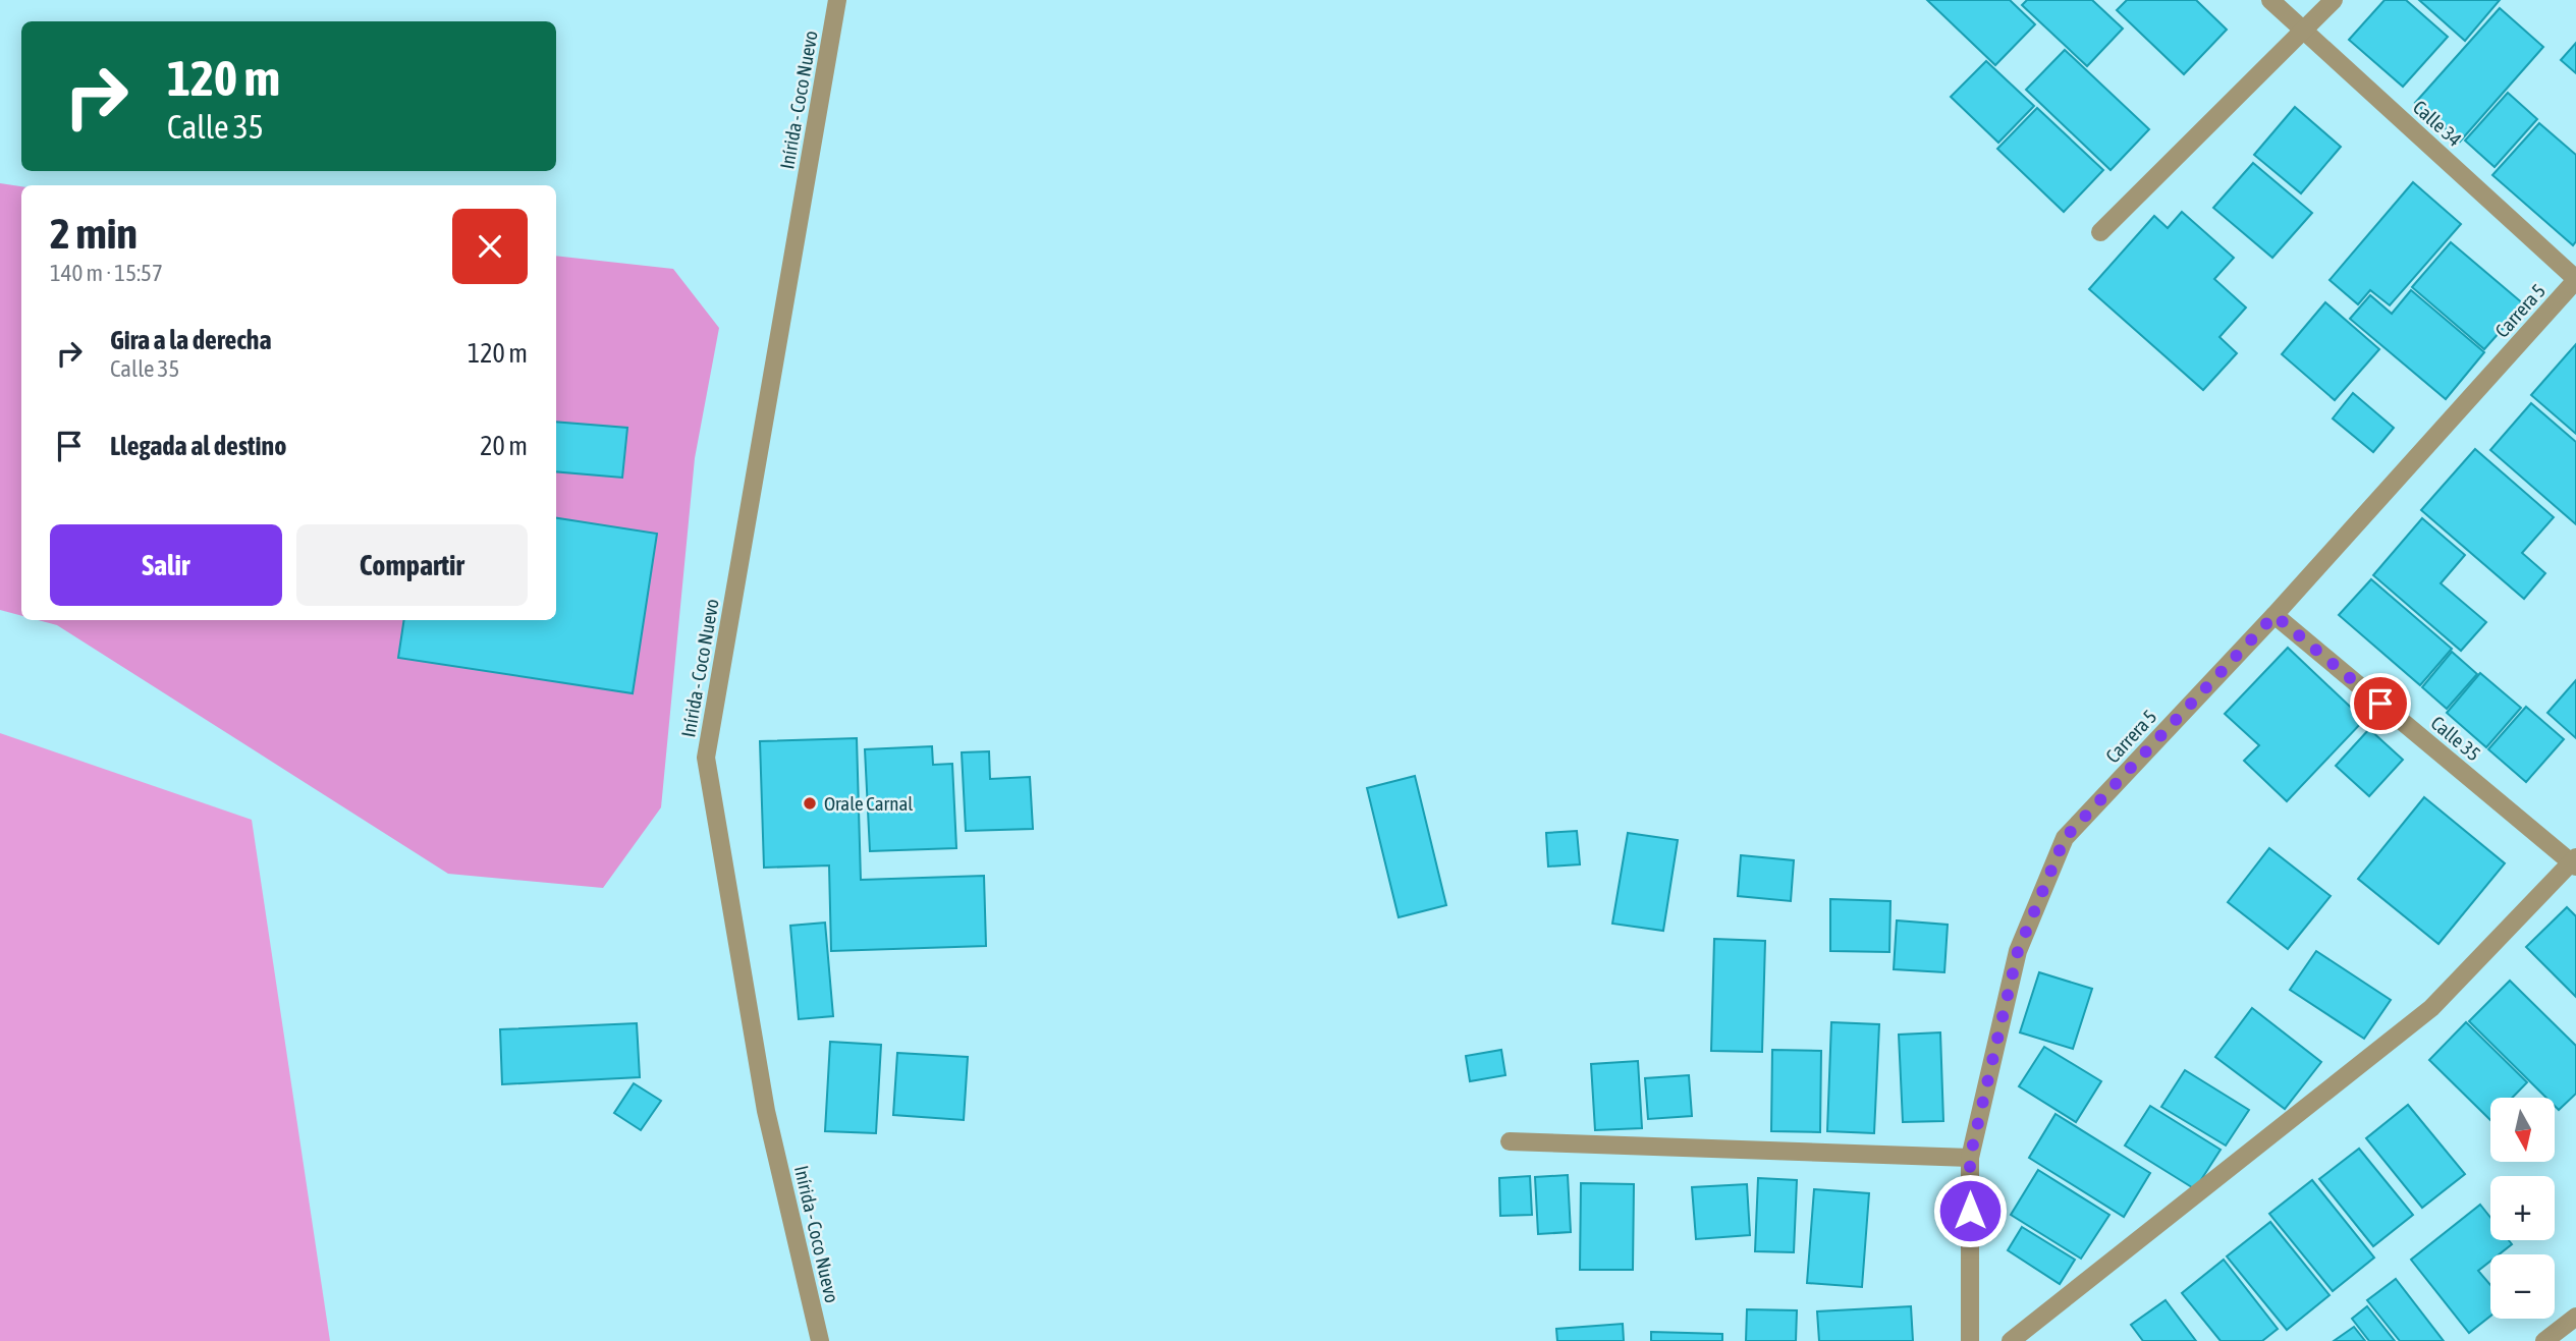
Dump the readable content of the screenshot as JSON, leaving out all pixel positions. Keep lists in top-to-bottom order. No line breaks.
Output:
{"streets":{"street":["Inírida - Coco Nuevo","Calle 34","Carrera 5","Calle 35"]},"crossings":[["Calle 34","Carrera 5"],["Carrera 5","Calle 35"]],"places":["Orale Carnal"],"north":"bottom","page":{"turn":["120 m","Calle 35"],"heading":["2 min","140 m · 15:57"],"list":[{"name":"Gira a la derecha","note":"Calle 35","value":"120 m"},{"name":"Llegada al destino","value":"20 m"}],"buttons":["Salir","Compartir"],"map_buttons":["+","−"]}}
